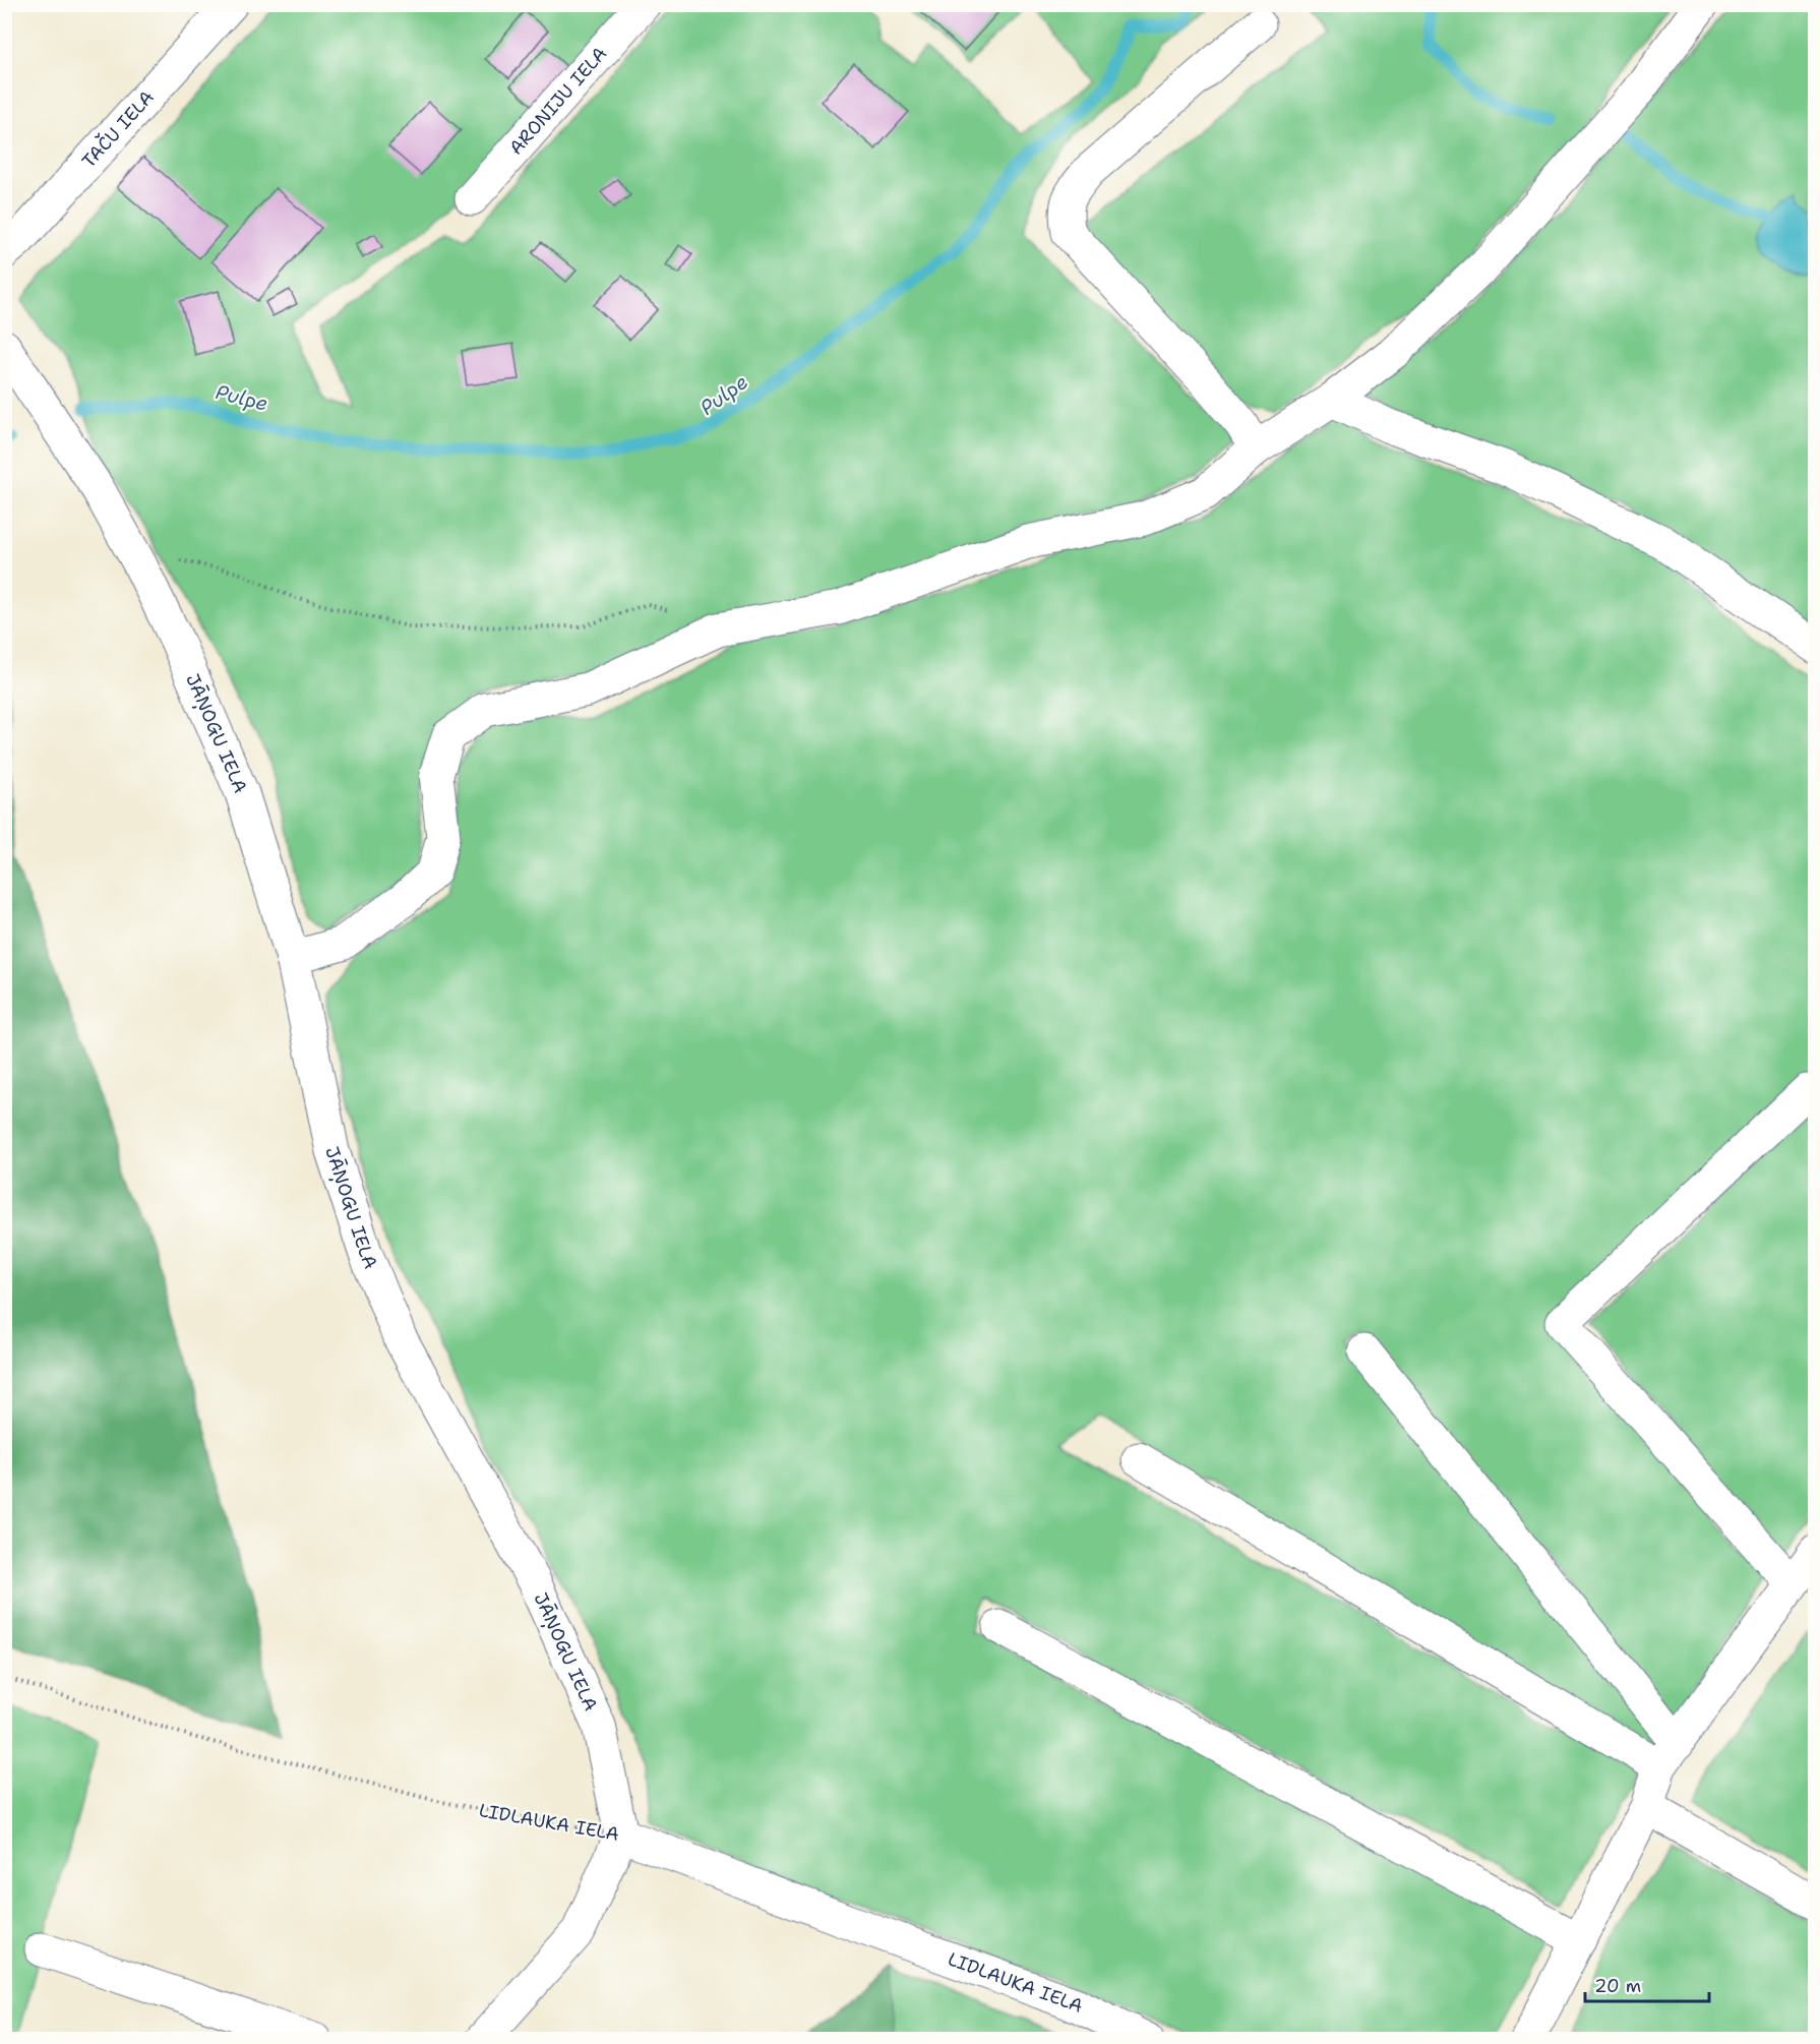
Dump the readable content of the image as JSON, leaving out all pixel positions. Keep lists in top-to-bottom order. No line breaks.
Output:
{"streets":{"street":["ARONIJU IELA","TAČU IELA","JĀŅOGU IELA","LIDLAUKA IELA"]},"crossings":[["JĀŅOGU IELA","LIDLAUKA IELA"]],"water":["Pulpe"],"scale_bar":"20 m"}
